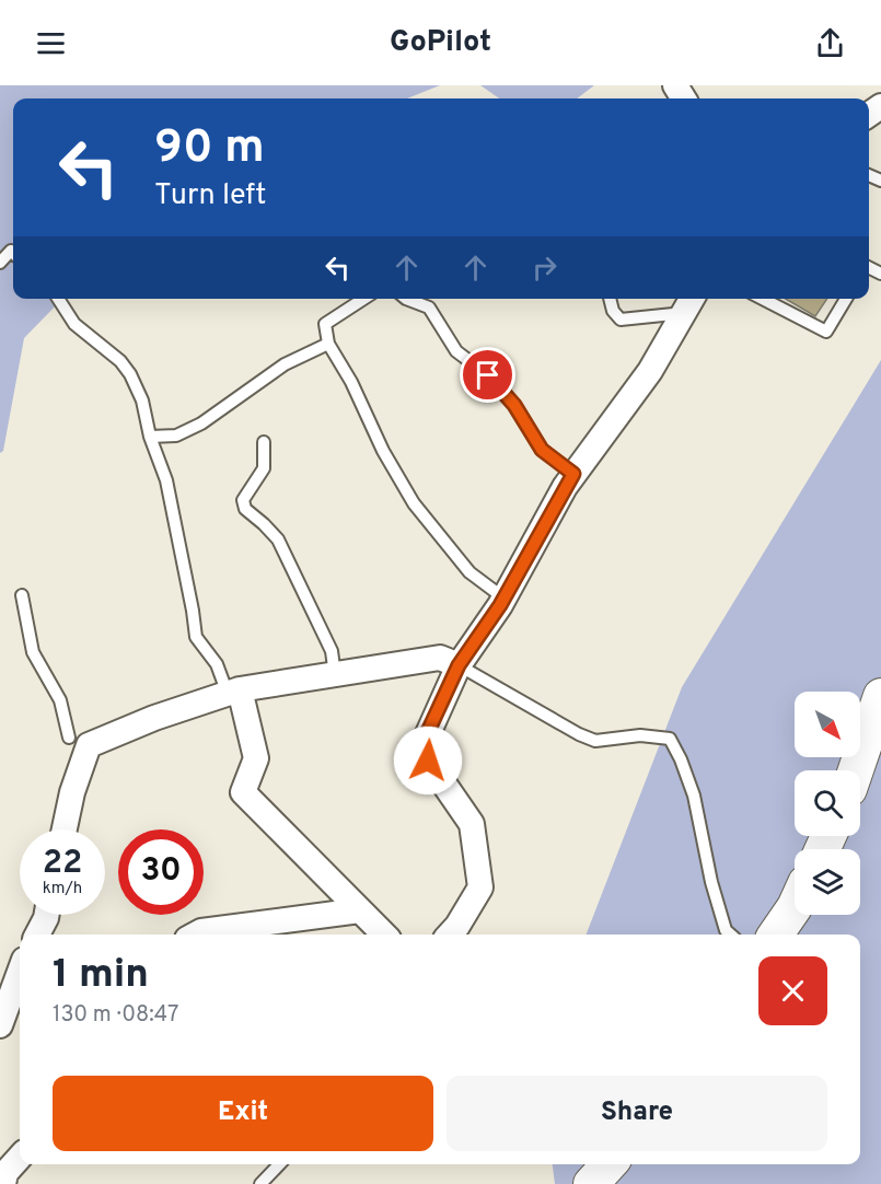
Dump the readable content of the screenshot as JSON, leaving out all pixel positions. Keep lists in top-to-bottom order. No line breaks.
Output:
{"north":"bottom right","page":{"header":"GoPilot","turn":["90 m","Turn left"],"speed":"22 km/h","limit":"30","heading":["1 min","130 m · 08:47"],"buttons":["Exit","Share"]}}
